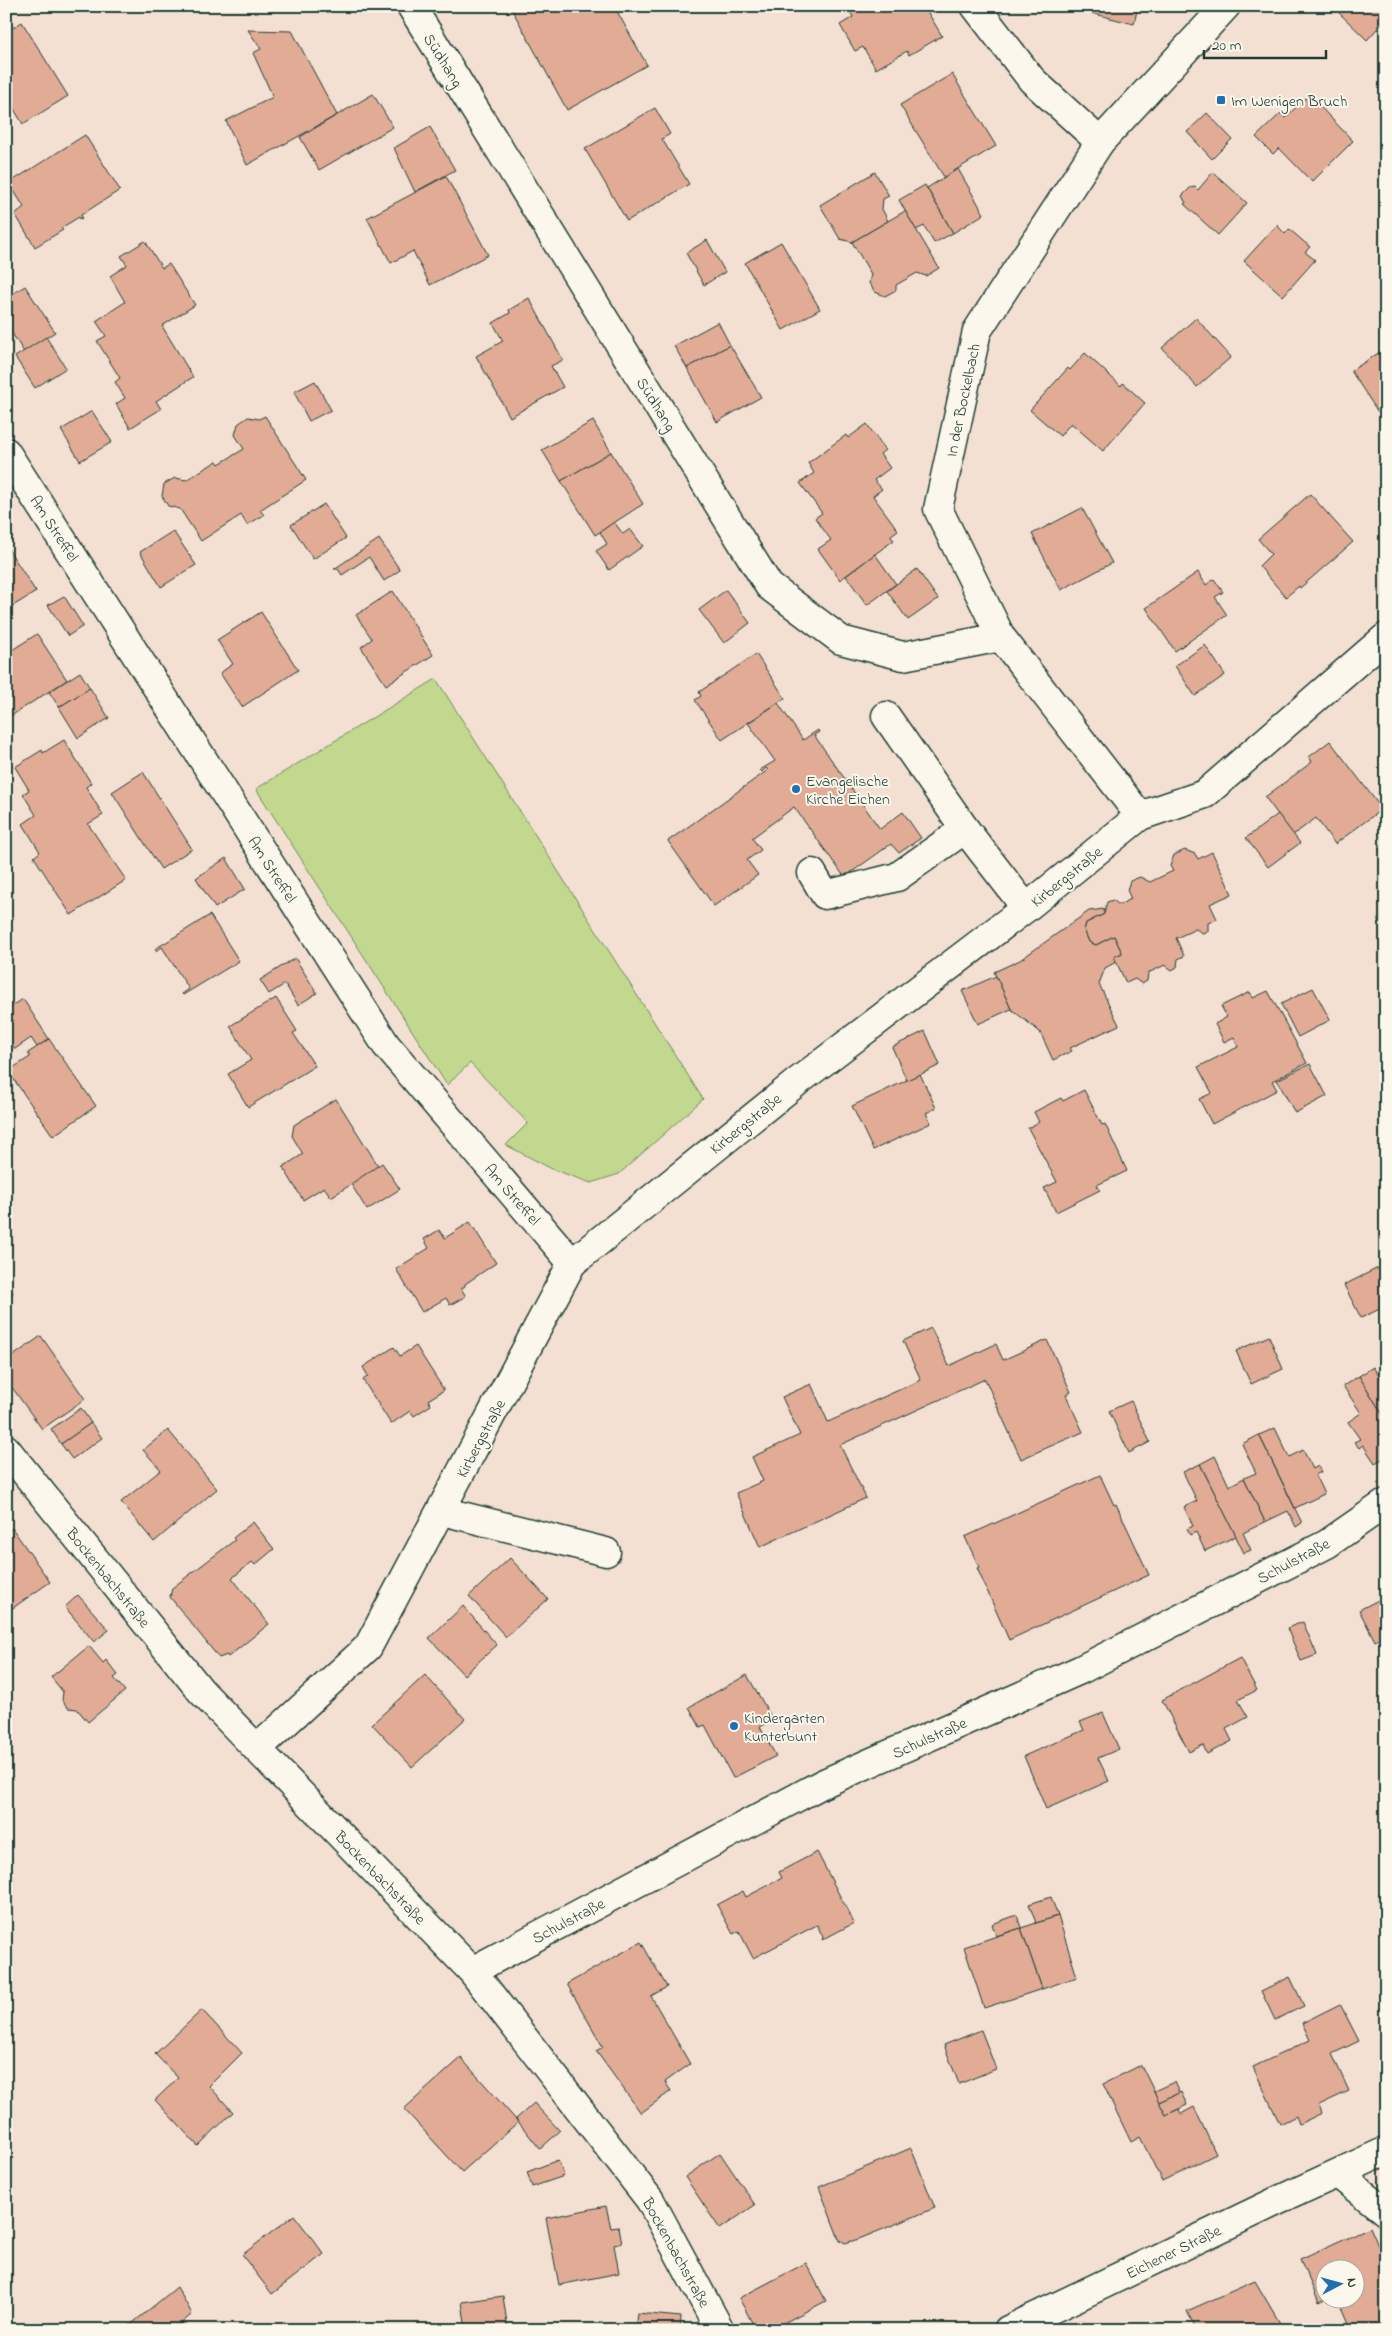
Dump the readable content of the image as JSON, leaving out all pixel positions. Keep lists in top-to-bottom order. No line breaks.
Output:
{"streets":{"street":["Südhang","In der Bockelbach","Am Streffel","Kirbergstraße","Schulstraße","Bockenbachstraße","Eichener Straße"]},"crossings":[["Südhang","In der Bockelbach"],["In der Bockelbach","Kirbergstraße"],["Am Streffel","Kirbergstraße"],["Kirbergstraße","Bockenbachstraße"],["Schulstraße","Bockenbachstraße"]],"places":{"transit":["Im Wenigen Bruch"],"other":["Evangelische Kirche Eichen","Kindergarten Kunterbunt"]},"scale_bar":"20 m","north":"right"}
